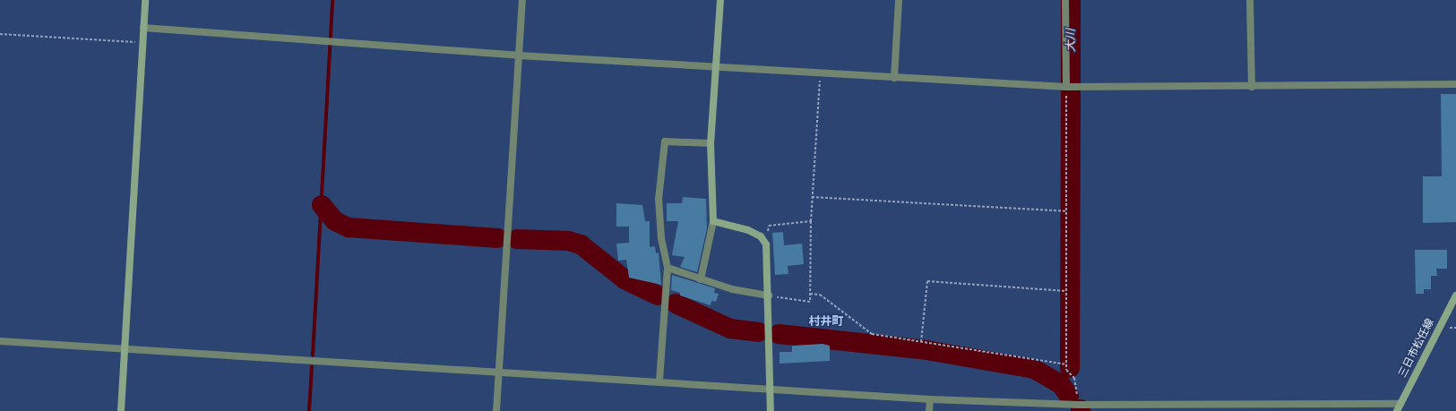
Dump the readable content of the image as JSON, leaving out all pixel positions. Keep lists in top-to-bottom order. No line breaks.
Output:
{"streets":{"street":["三日市松任線"]},"districts":["村井町"],"water":["大川"]}
